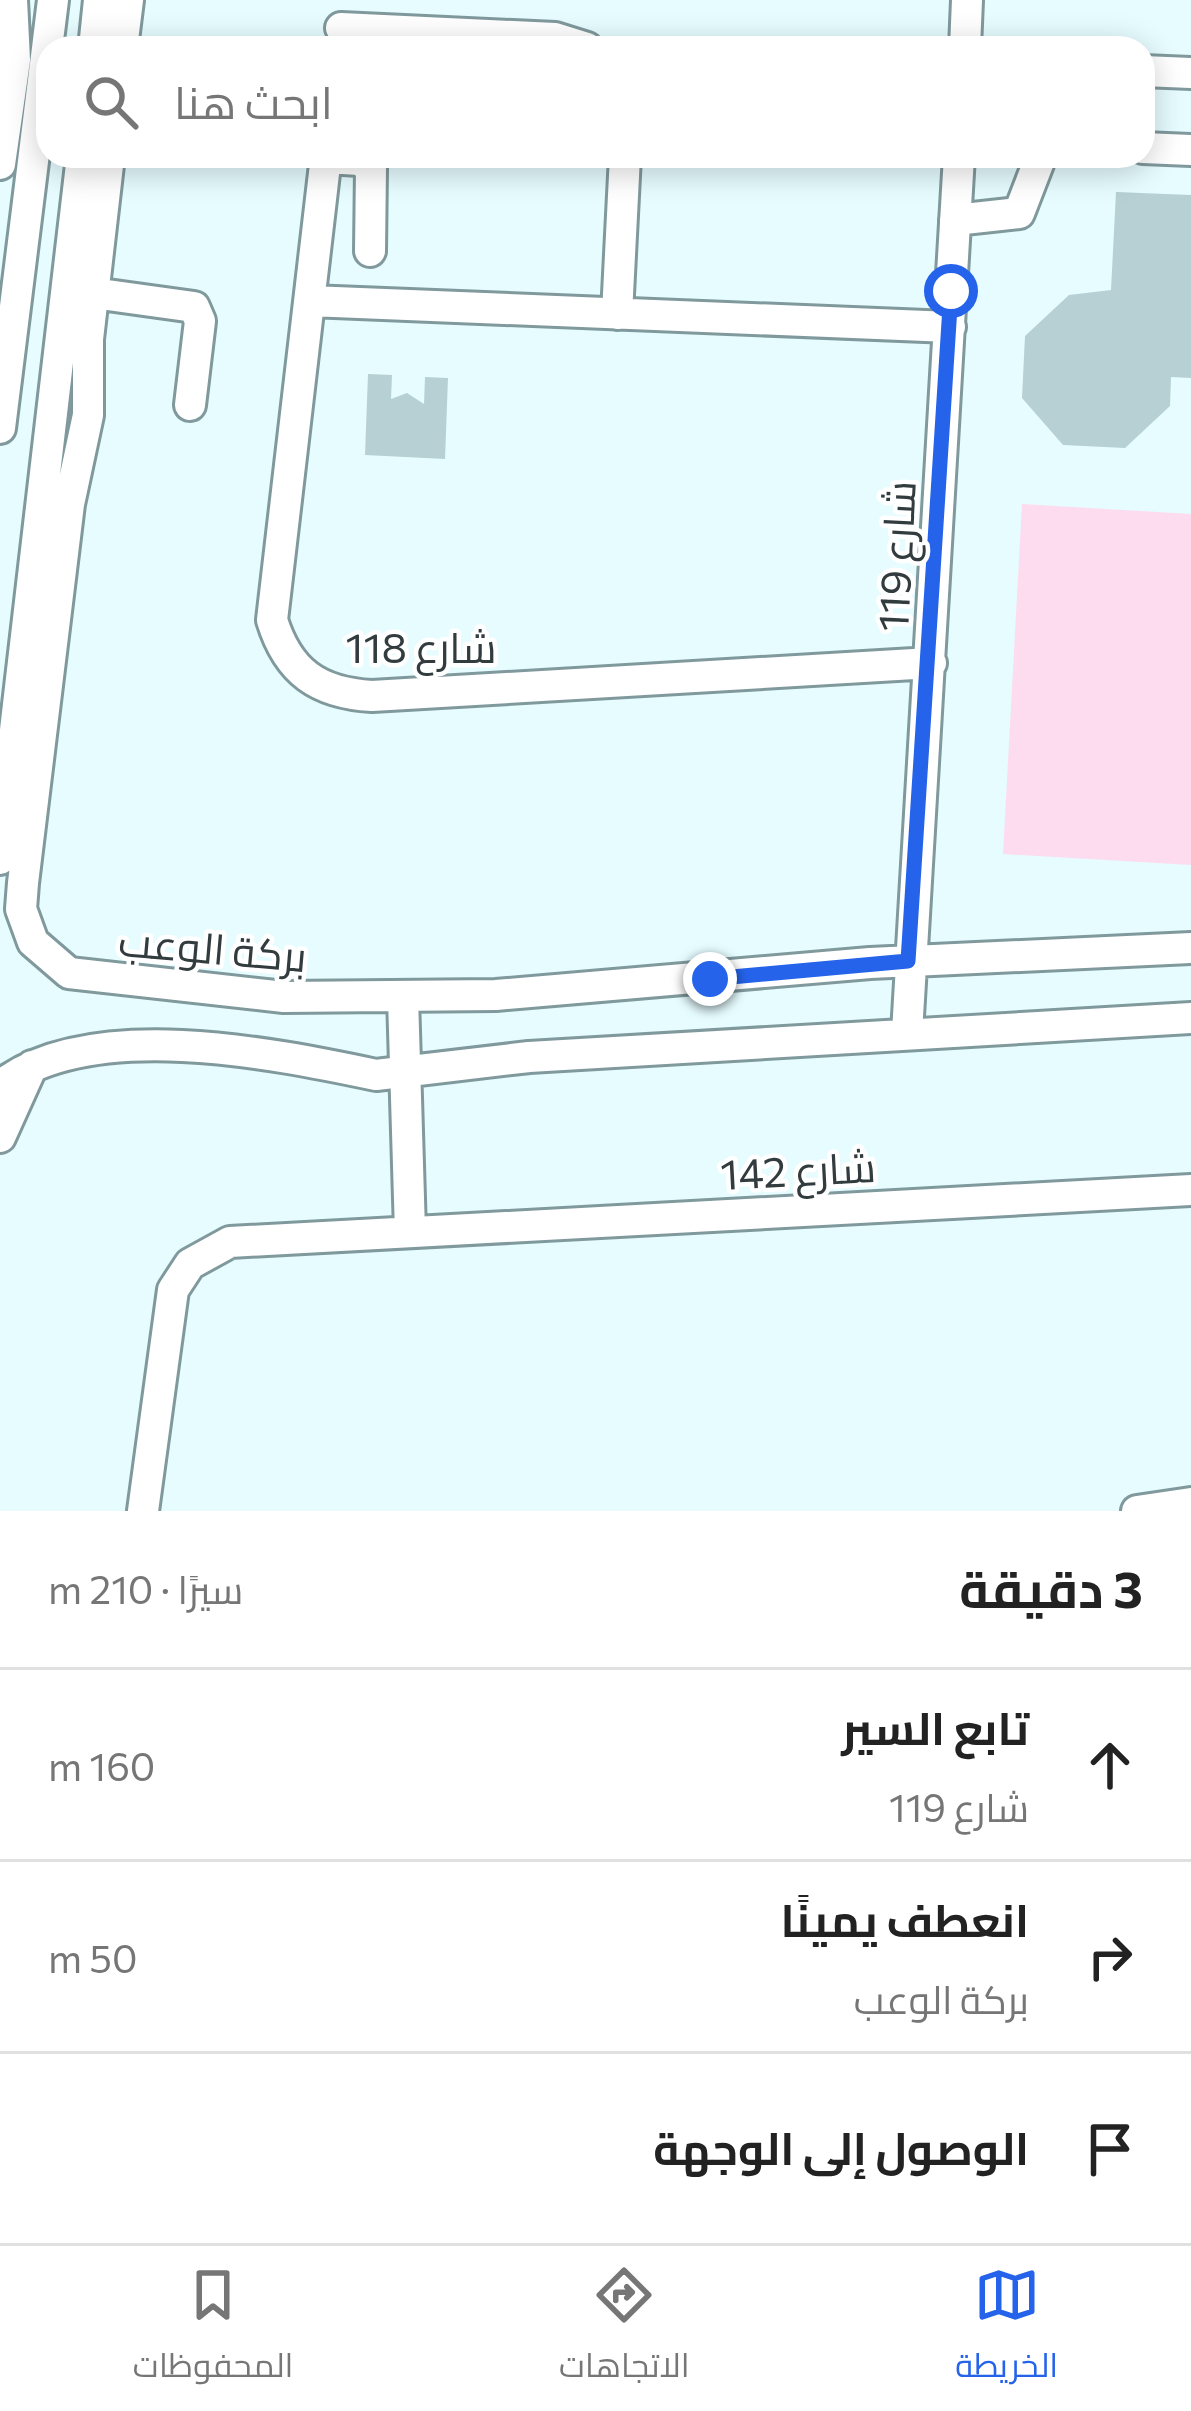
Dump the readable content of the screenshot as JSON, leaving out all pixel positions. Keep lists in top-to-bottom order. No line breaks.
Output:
{"streets":{"street":["شارع 119","شارع 118","بركة الوعب","شارع 142"]},"crossings":[["شارع 119","شارع 118"],["شارع 119","بركة الوعب"]],"page":{"search":"ابحث هنا","heading":["3 دقيقة","سيرًا · 210 m"],"list":[["تابع السير","شارع 119","160 m"],["انعطف يمينًا","بركة الوعب","50 m"],"الوصول إلى الوجهة"],"nav":["الخريطة","الاتجاهات","المحفوظات"]}}
